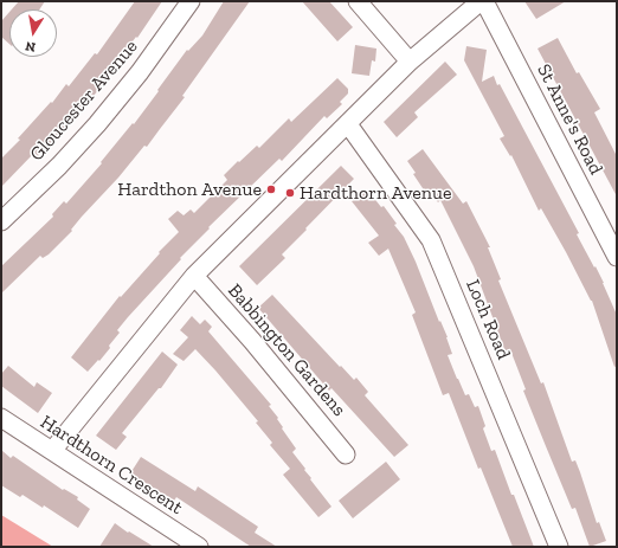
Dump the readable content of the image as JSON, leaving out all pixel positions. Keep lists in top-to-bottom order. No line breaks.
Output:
{"streets":{"street":["Gloucester Avenue","St Anne's Road","Loch Road","Babbington Gardens","Hardthorn Crescent"]},"places":["Hardthon Avenue","Hardthorn Avenue"],"north":"bottom"}
